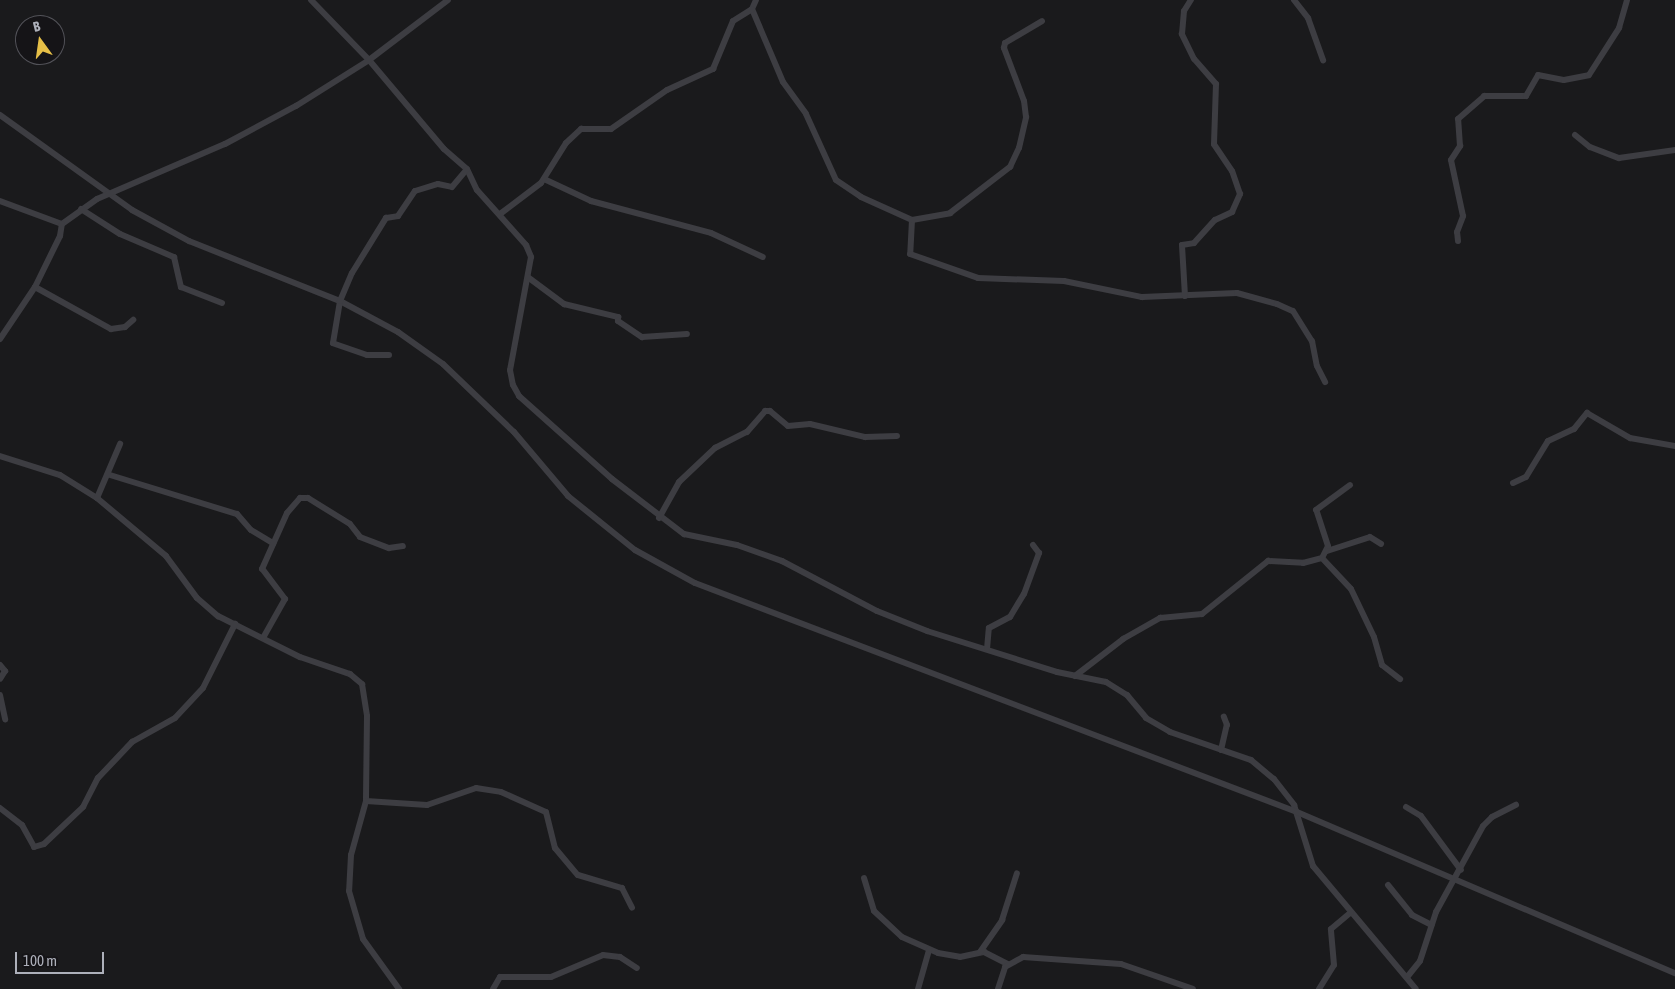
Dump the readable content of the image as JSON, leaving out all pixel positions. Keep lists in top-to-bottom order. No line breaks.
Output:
{"scale_bar":"100 m","north":"top"}
